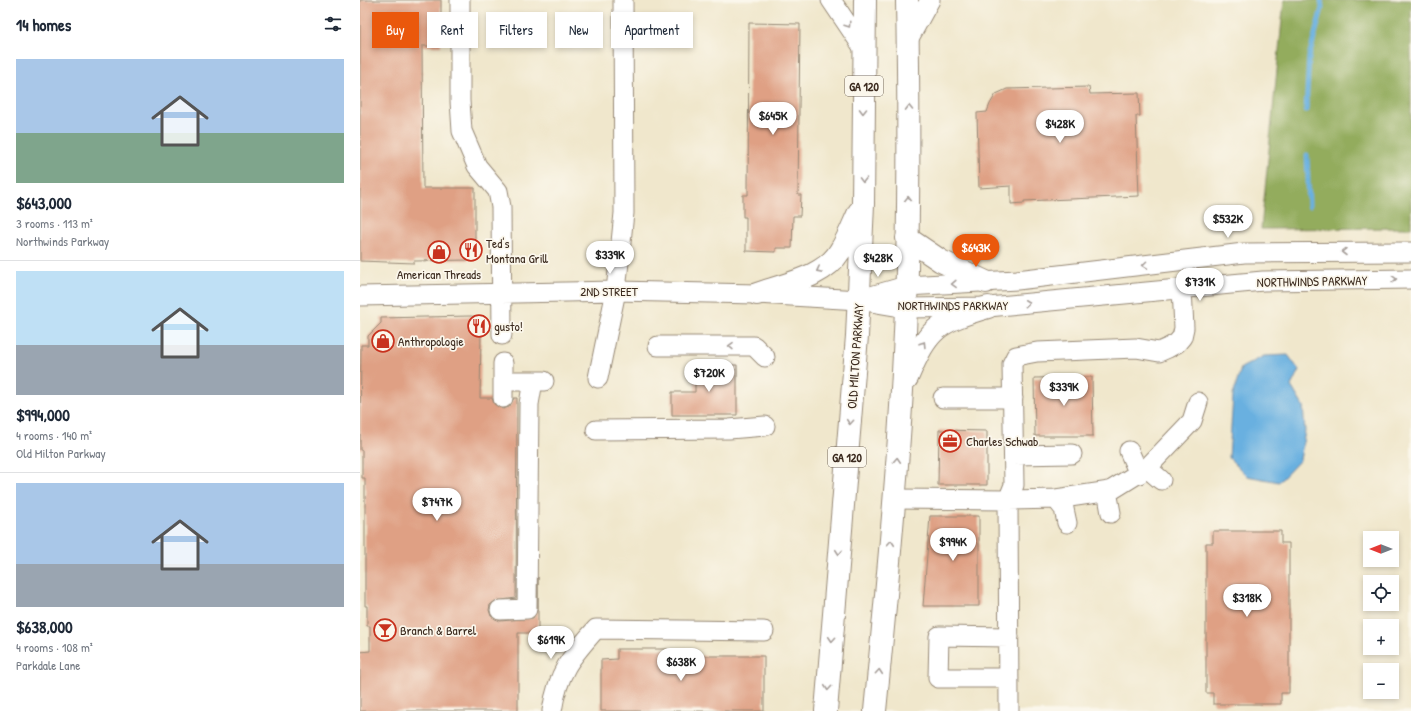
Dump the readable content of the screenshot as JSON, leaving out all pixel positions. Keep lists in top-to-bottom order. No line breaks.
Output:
{"streets":{"highway":["GA 120","OLD MILTON PARKWAY"],"street":["NORTHWINDS PARKWAY","2ND STREET"]},"crossings":[["NORTHWINDS PARKWAY","2ND STREET"],["NORTHWINDS PARKWAY","OLD MILTON PARKWAY"],["2ND STREET","OLD MILTON PARKWAY"]],"places":{"restaurant":["Ted's Montana Grill","gusto!"],"shop":["American Threads","Anthropologie"],"office":["Charles Schwab"],"bar":["Branch & Barrel"]},"north":"left","page":{"heading":"14 homes","chip":["Buy","Rent","Filters","New","Apartment"],"list":[{"name":"$643,000","note":"3 rooms · 113 m² · Northwinds Parkway"},{"name":"$994,000","note":"4 rooms · 140 m² · Old Milton Parkway"},{"name":"$638,000","note":"4 rooms · 108 m² · Parkdale Lane"}],"price":["$645K","$428K","$532K","$643K","$339K","$428K","$731K","$720K","$339K","$747K","$994K","$318K","$619K","$638K"],"map_buttons":["+","−"]}}
